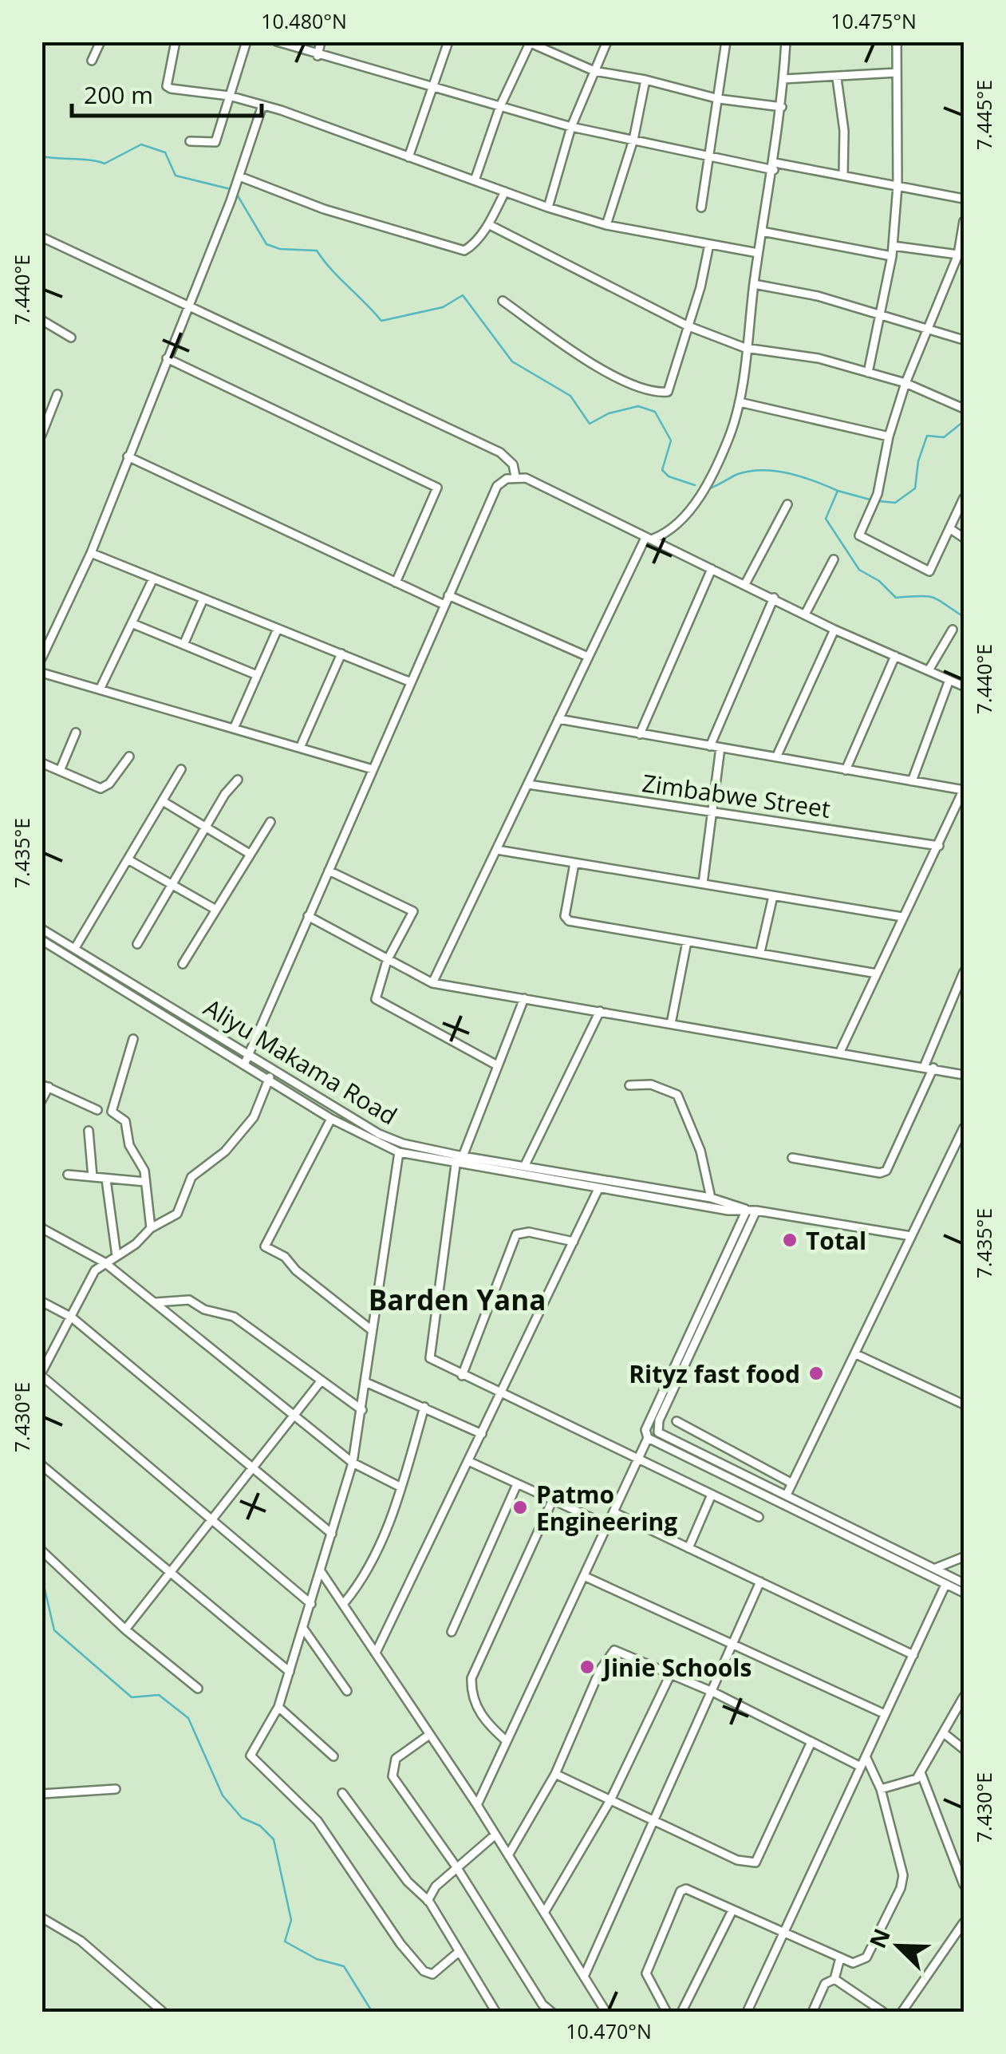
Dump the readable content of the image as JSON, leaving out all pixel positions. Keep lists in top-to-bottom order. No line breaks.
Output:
{"streets":{"street":["Zimbabwe Street","Aliyu Makama Road"]},"districts":["Barden Yana"],"places":["Total","Rityz fast food","Patmo Engineering","Jinie Schools"],"scale_bar":"200 m","north":"top left","coordinates":["10.480°N","10.475°N","7.445°E","7.440°E","7.435°E","7.430°E","10.470°N"]}
